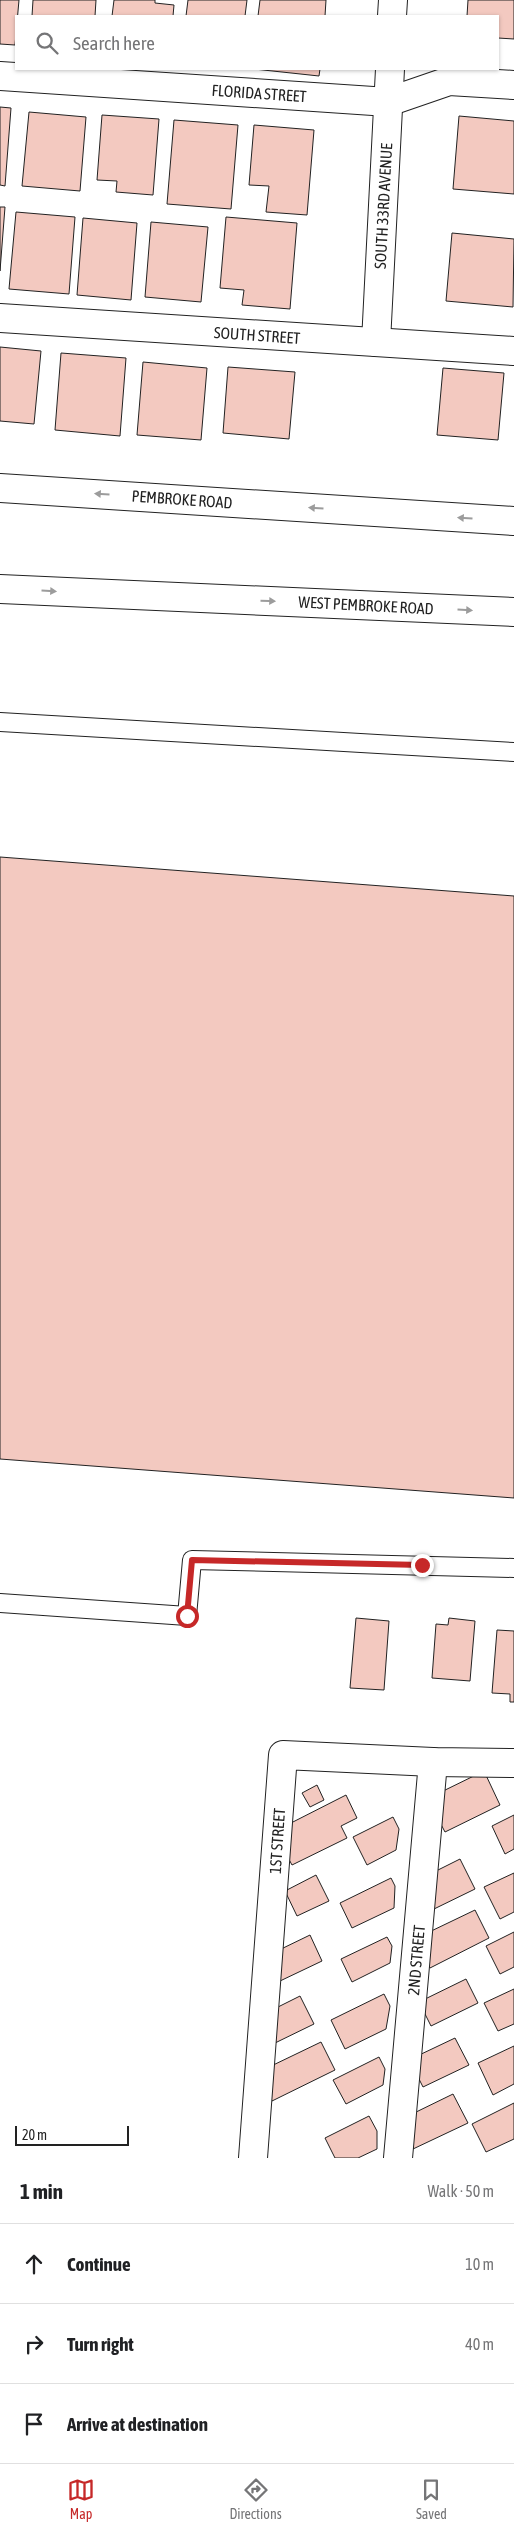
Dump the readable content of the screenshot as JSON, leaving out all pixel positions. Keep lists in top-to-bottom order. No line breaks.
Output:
{"streets":{"street":["FLORIDA STREET","SOUTH 33RD AVENUE","SOUTH STREET","PEMBROKE ROAD","WEST PEMBROKE ROAD","1ST STREET","2ND STREET"]},"crossings":[["FLORIDA STREET","SOUTH 33RD AVENUE"],["SOUTH 33RD AVENUE","SOUTH STREET"],["1ST STREET","2ND STREET"]],"one_way":["PEMBROKE ROAD","WEST PEMBROKE ROAD"],"scale_bar":"20 m","page":{"search":"Search here","scale":"20 m","heading":["1 min","Walk · 50 m"],"list":[["Continue","10 m"],["Turn right","40 m"],"Arrive at destination"],"nav":["Map","Directions","Saved"]}}
